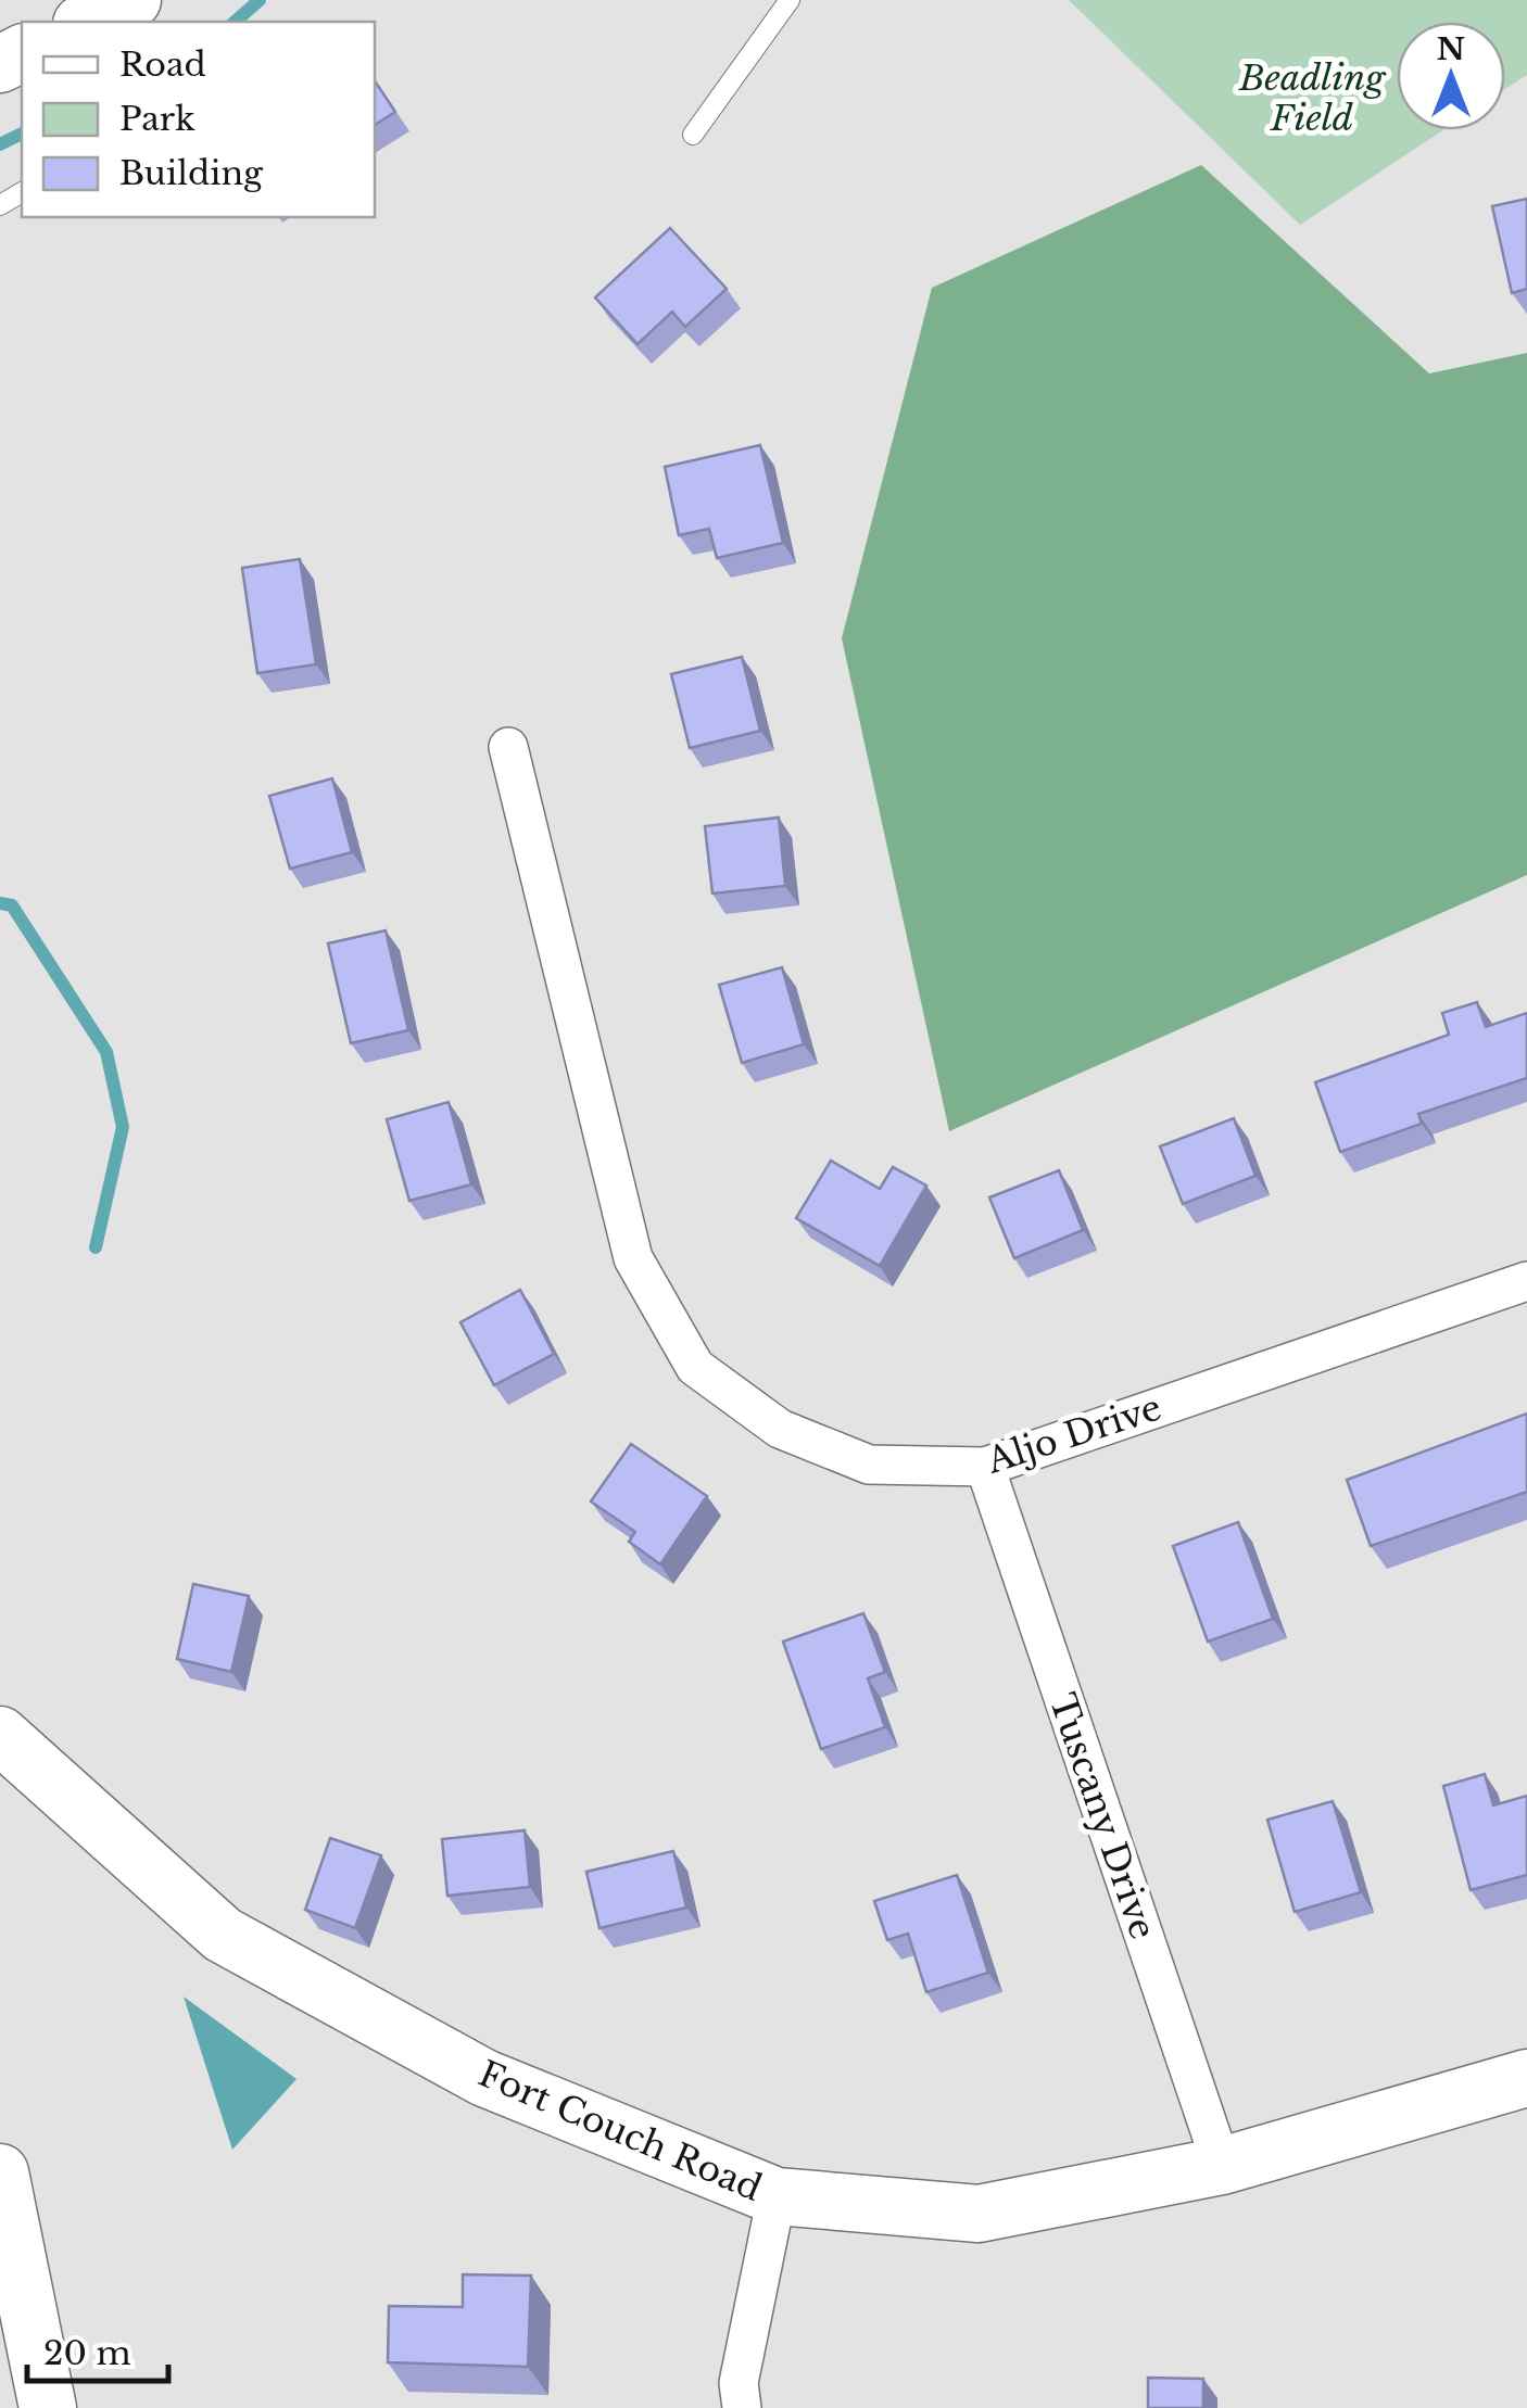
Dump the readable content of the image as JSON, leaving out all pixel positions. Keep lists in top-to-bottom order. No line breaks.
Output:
{"streets":{"street":["Aljo Drive","Tuscany Drive","Fort Couch Road"]},"crossings":[["Aljo Drive","Tuscany Drive"],["Tuscany Drive","Fort Couch Road"]],"parks":["Beadling Field"],"legend":["Road","Park","Building"],"scale_bar":"20 m","north":"top"}
